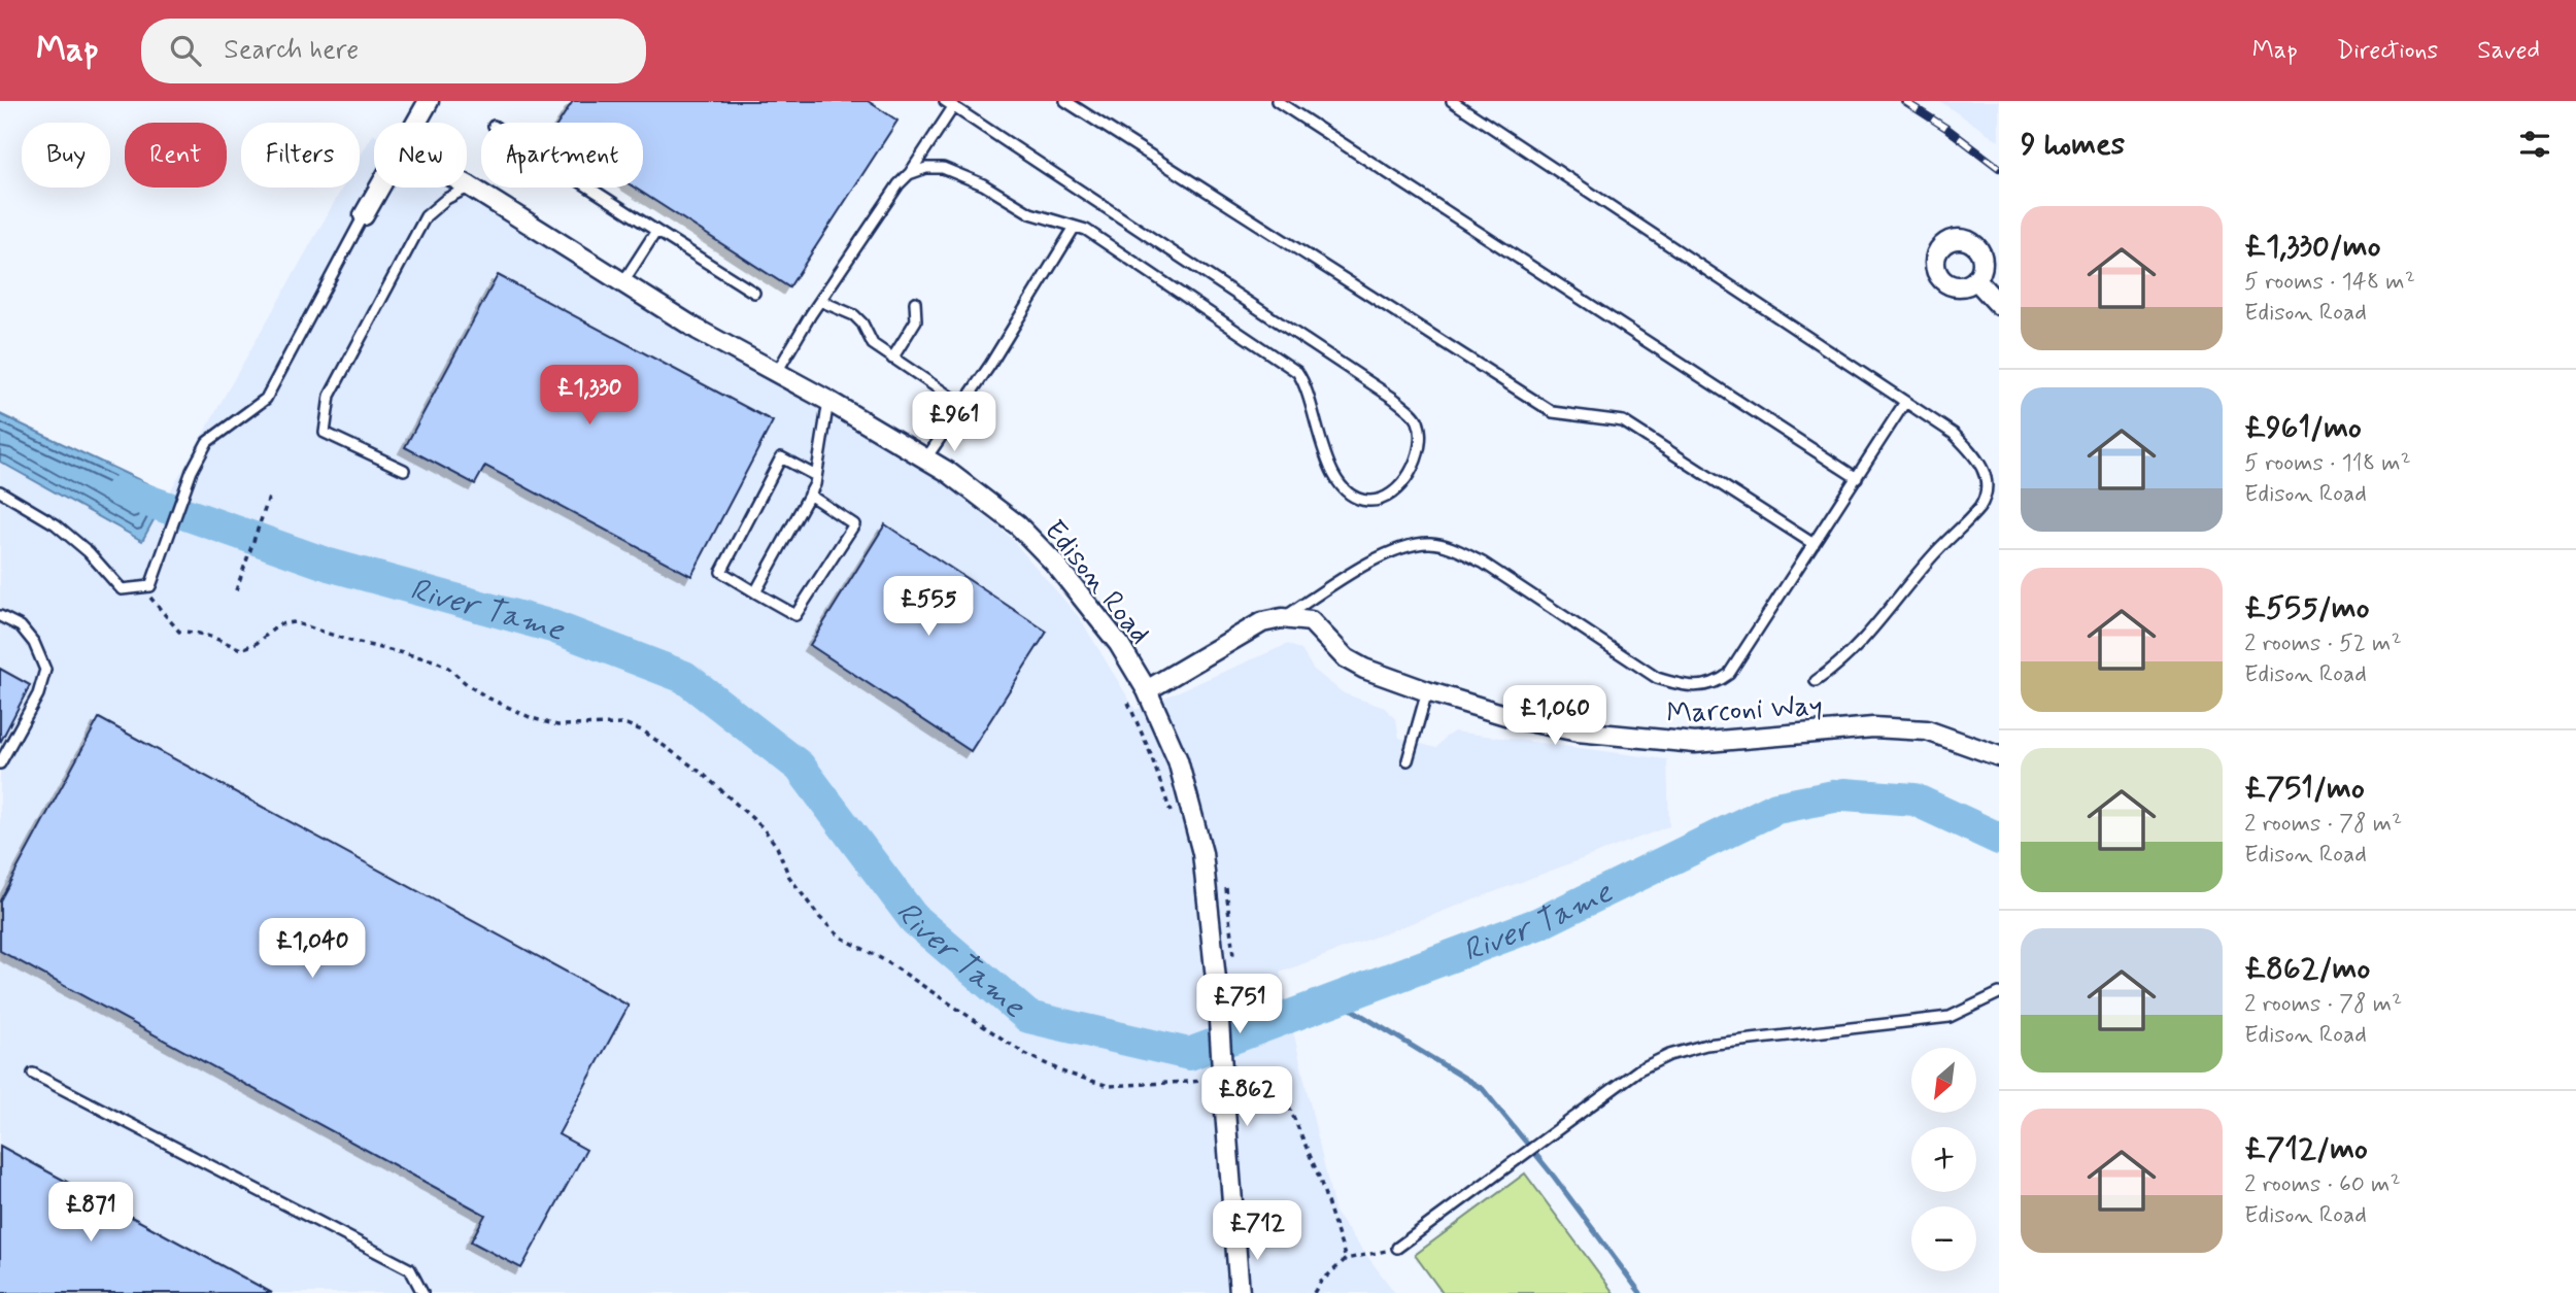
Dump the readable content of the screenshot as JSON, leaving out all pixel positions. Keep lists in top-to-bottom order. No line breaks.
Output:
{"streets":{"street":["Edison Road","Marconi Way"]},"water":["River Tame"],"north":"bottom left","page":{"header":"Map","search":"Search here","nav":["Map","Directions","Saved"],"heading":"9 homes","chip":["Buy","Rent","Filters","New","Apartment"],"list":[{"name":"£1,330/mo","note":"5 rooms · 148 m² · Edison Road"},{"name":"£961/mo","note":"5 rooms · 118 m² · Edison Road"},{"name":"£555/mo","note":"2 rooms · 52 m² · Edison Road"},{"name":"£751/mo","note":"2 rooms · 78 m² · Edison Road"},{"name":"£862/mo","note":"2 rooms · 78 m² · Edison Road"},{"name":"£712/mo","note":"2 rooms · 60 m² · Edison Road"}],"price":["£1,330","£961","£555","£1,060","£1,040","£751","£862","£871","£712"],"map_buttons":["+","−"]}}
